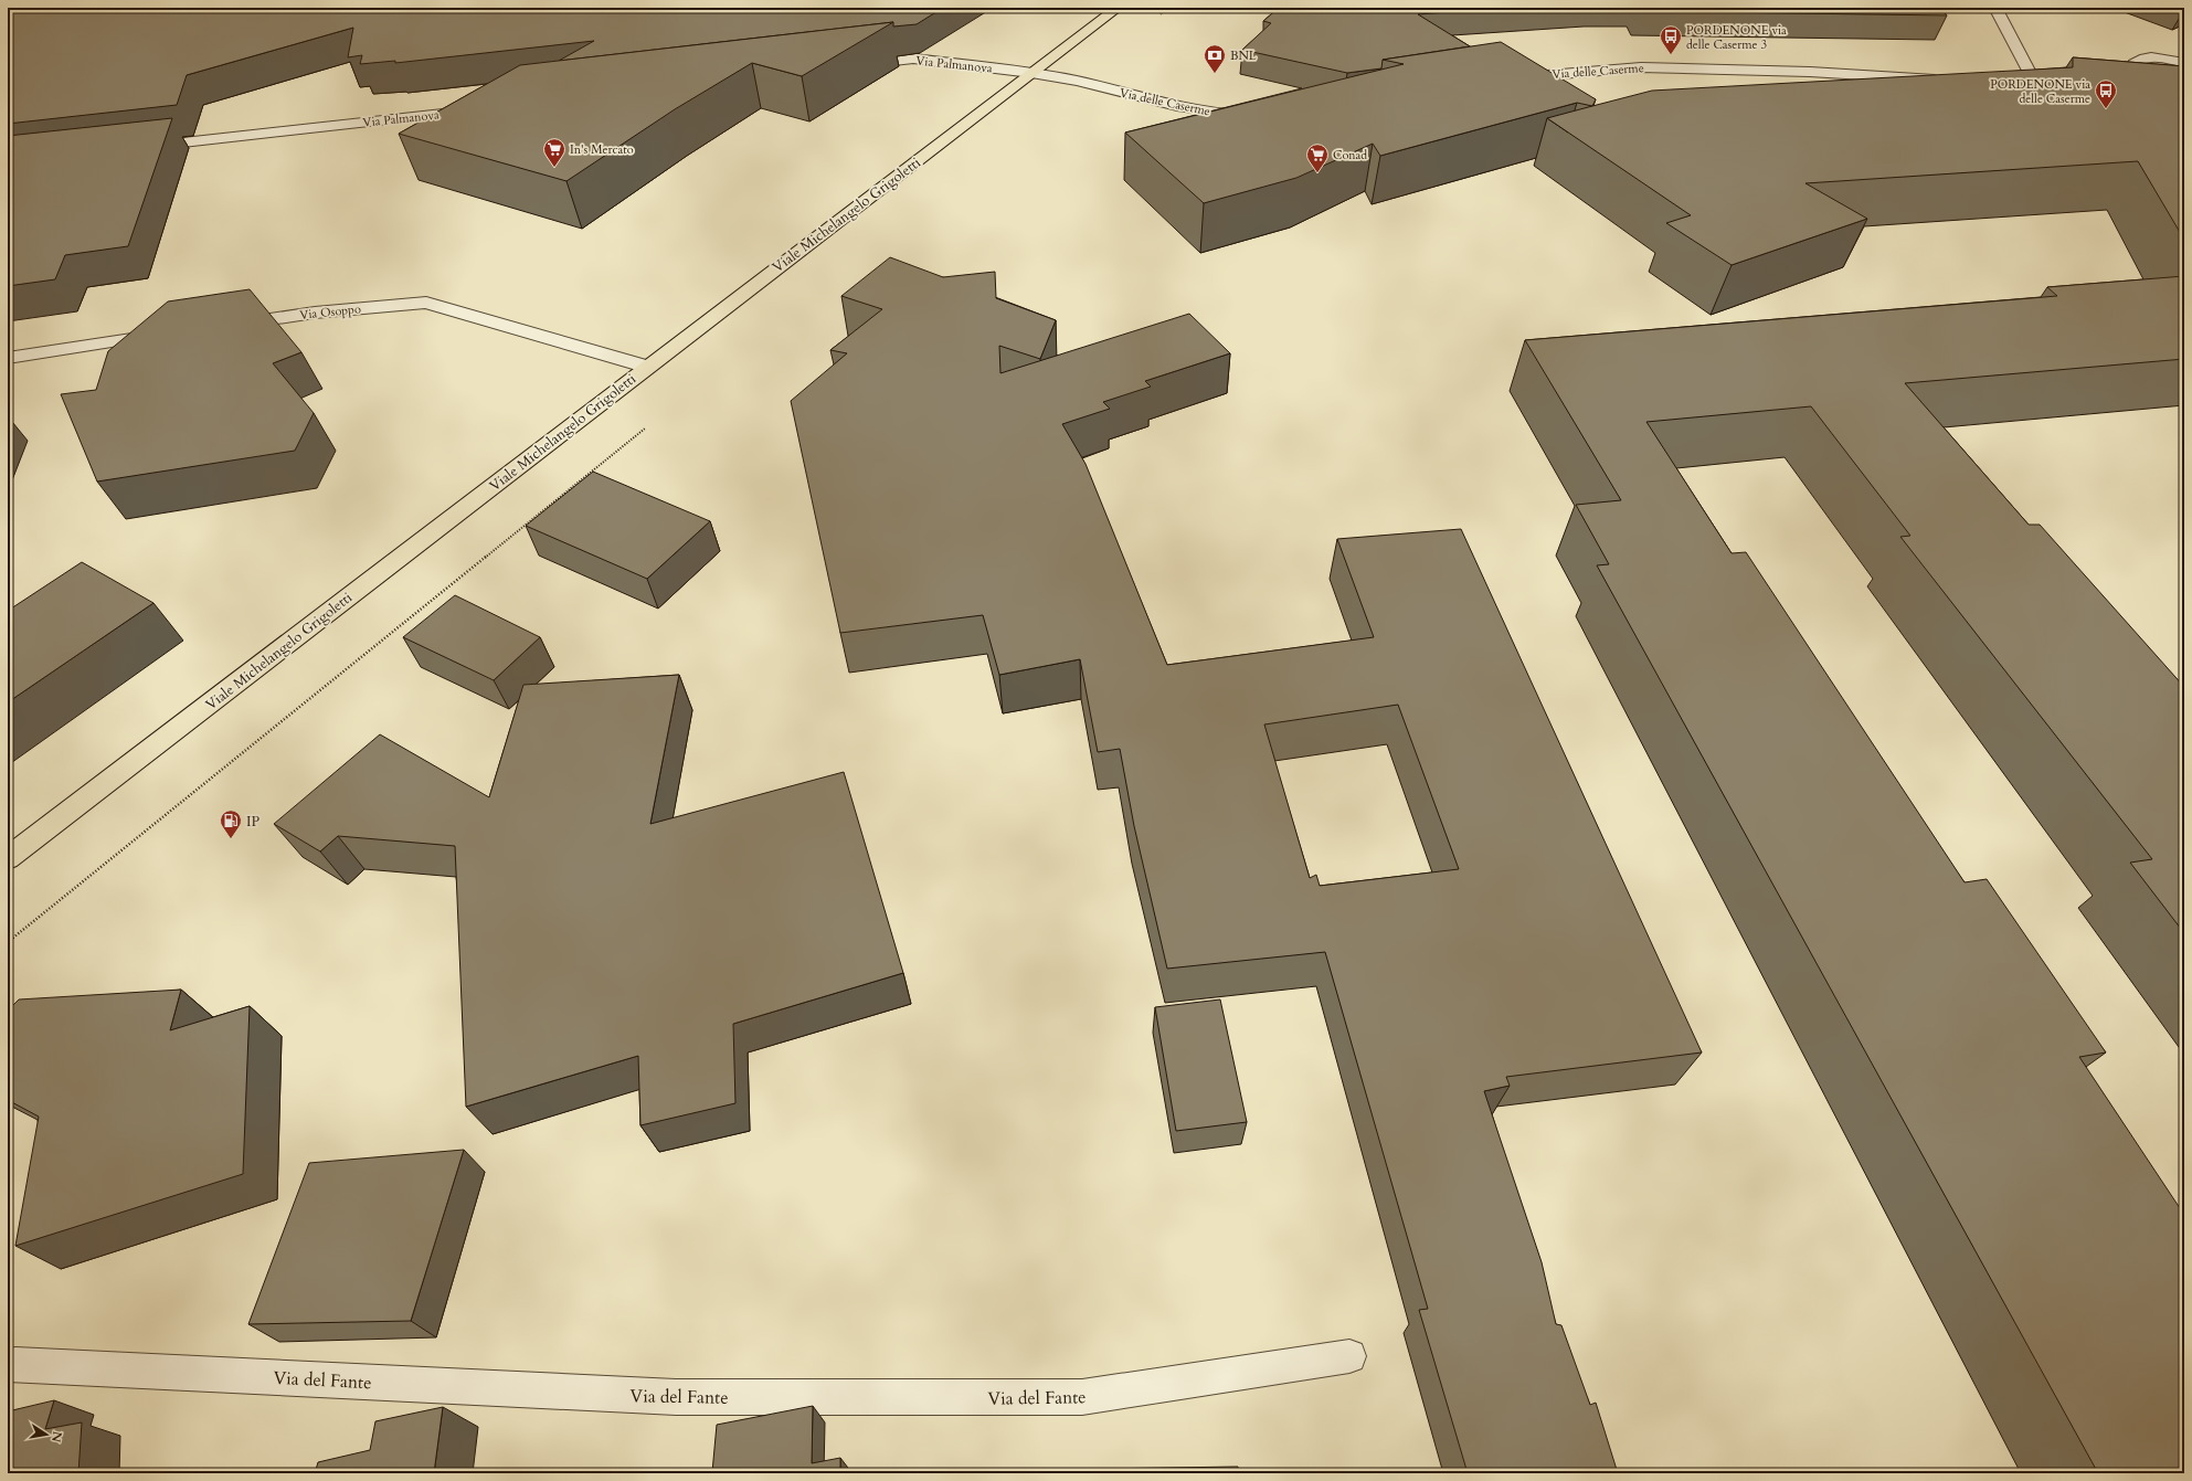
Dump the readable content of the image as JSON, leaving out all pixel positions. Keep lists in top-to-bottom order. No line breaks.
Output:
{"streets":{"main road":["Viale Michelangelo Grigoletti"],"street":["Via Palmanova","Via delle Caserme","Via Osoppo","Via del Fante"]},"crossings":[["Via Palmanova","Via delle Caserme"],["Via Palmanova","Viale Michelangelo Grigoletti"],["Via delle Caserme","Viale Michelangelo Grigoletti"],["Viale Michelangelo Grigoletti","Via Osoppo"]],"places":{"bus stop":["PORDENONE via delle Caserme 3","PORDENONE via delle Caserme"],"bank":["BNL"],"supermarket":["In's Mercato","Conad"],"fuel station":["IP"]},"north":"right"}
